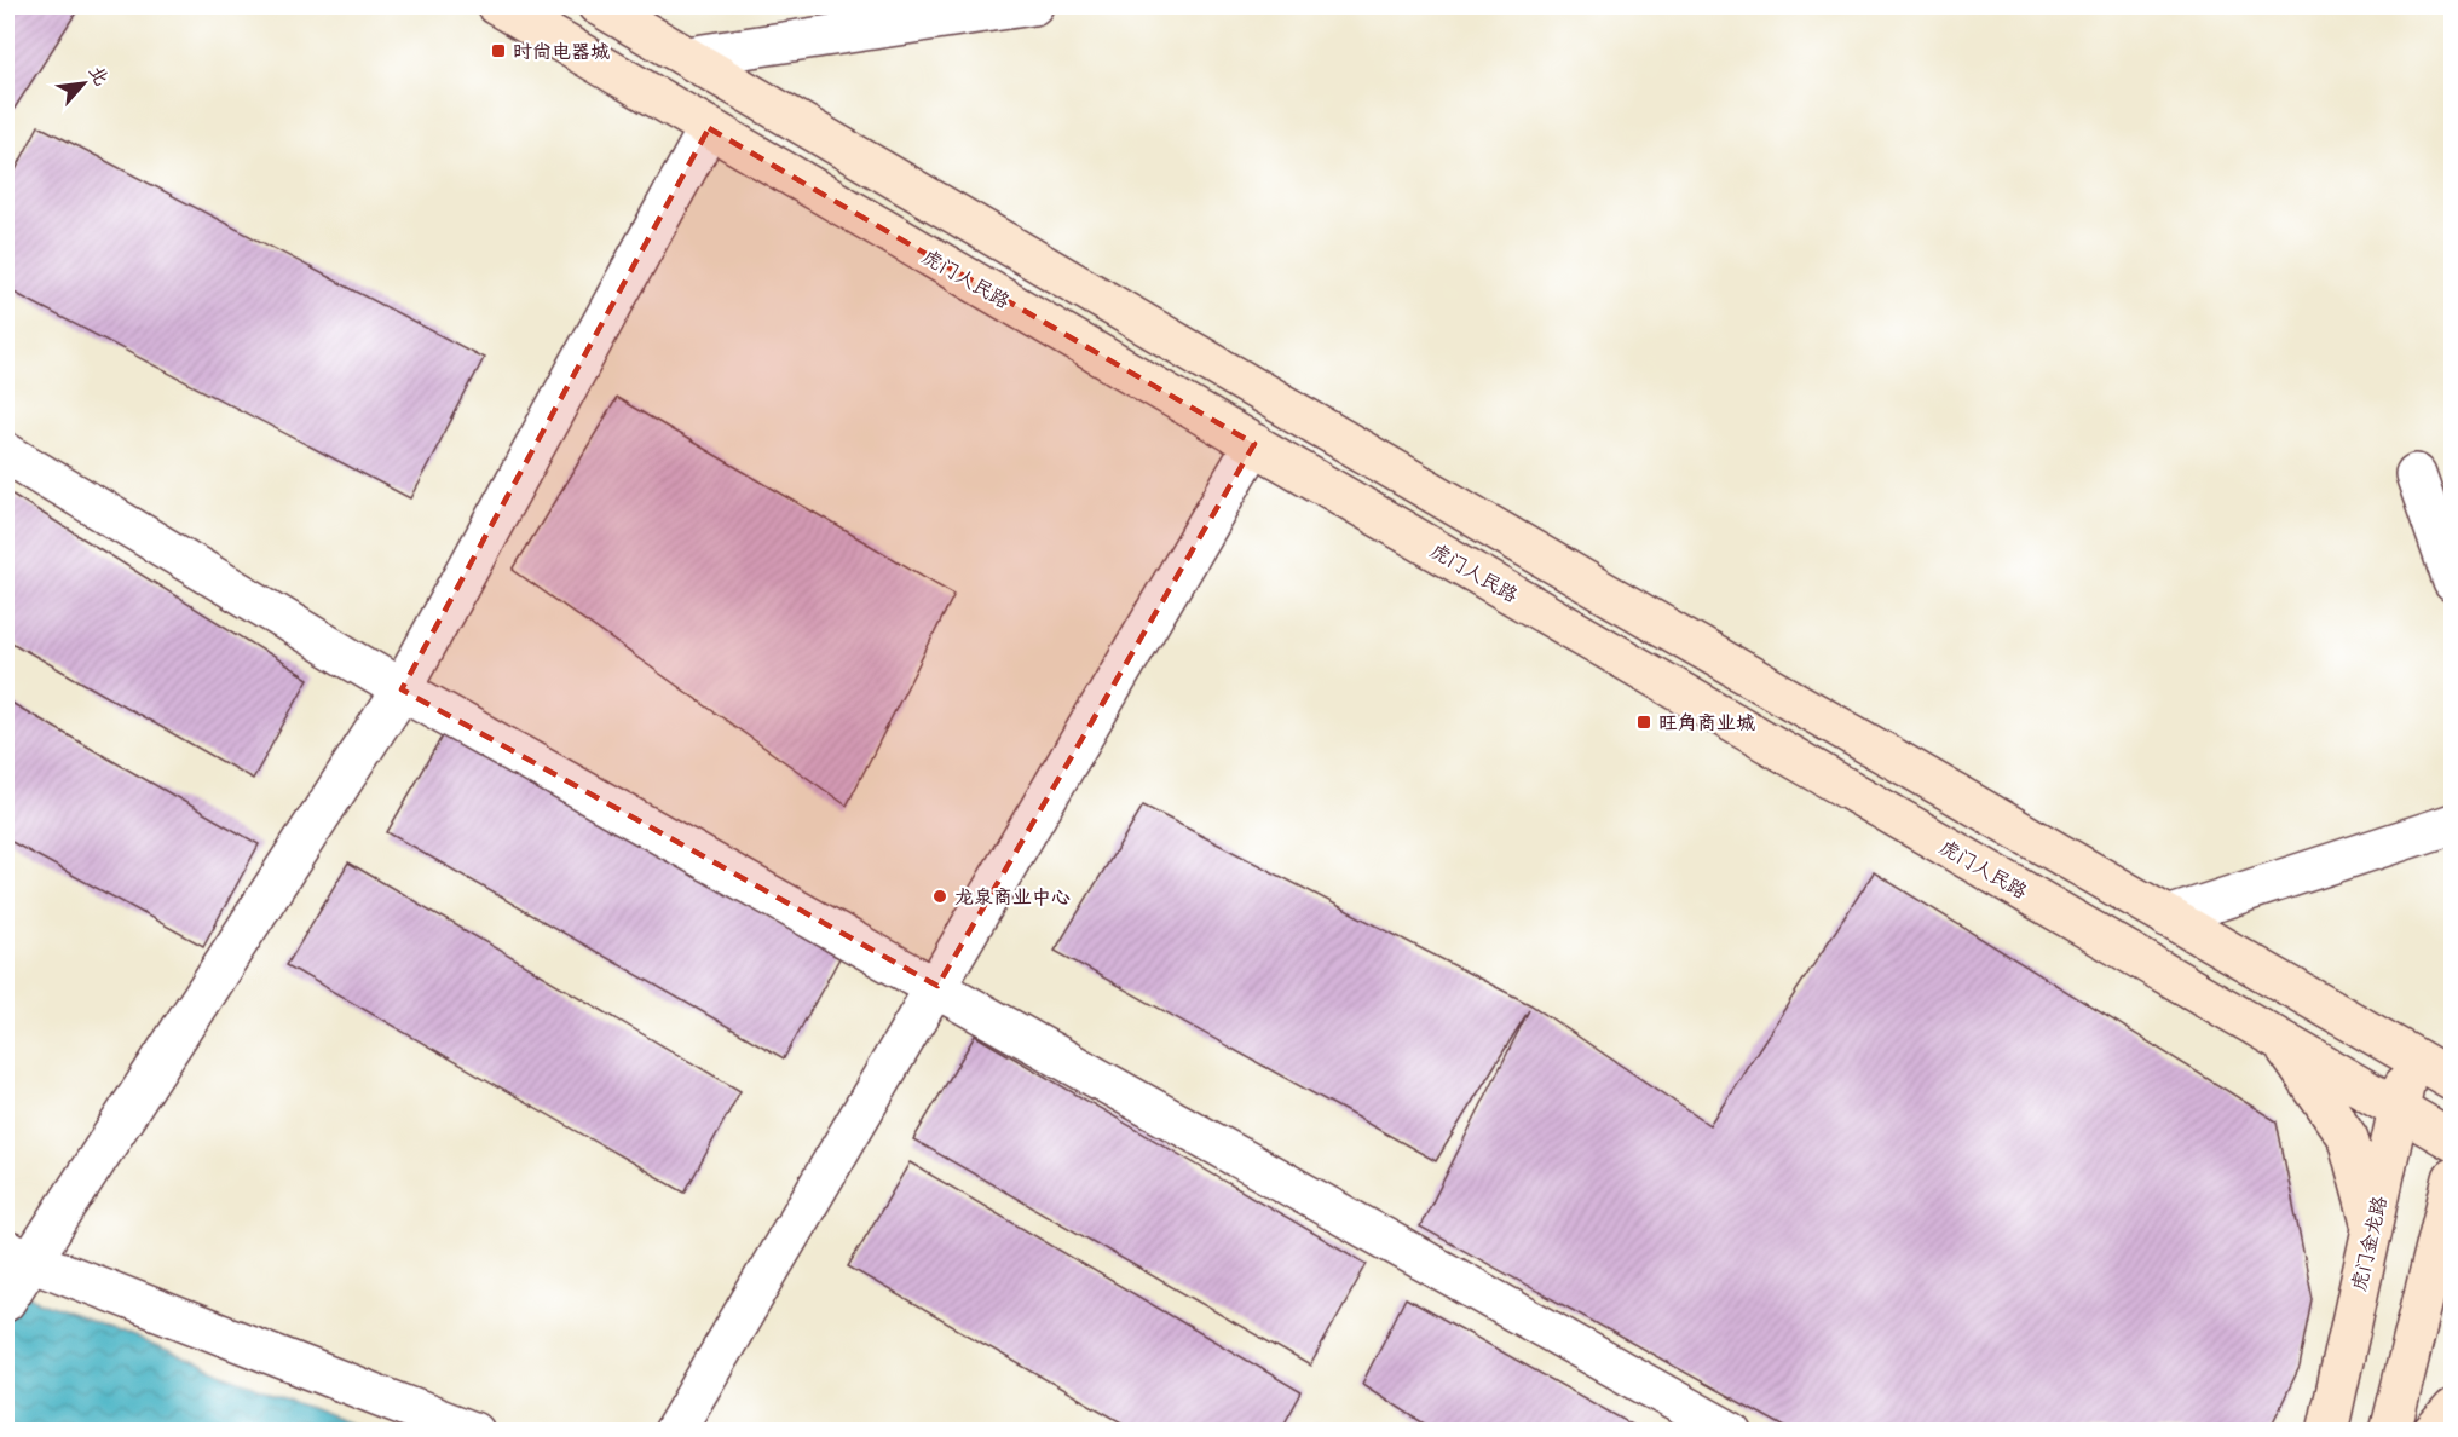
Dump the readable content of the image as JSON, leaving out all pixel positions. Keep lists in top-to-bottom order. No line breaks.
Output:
{"streets":{"main road":["虎门人民路","虎门金龙路"]},"crossings":[["虎门人民路","虎门金龙路"]],"places":{"transit":["时尚电器城","旺角商业城"],"other":["龙泉商业中心"]},"north":"top right"}
